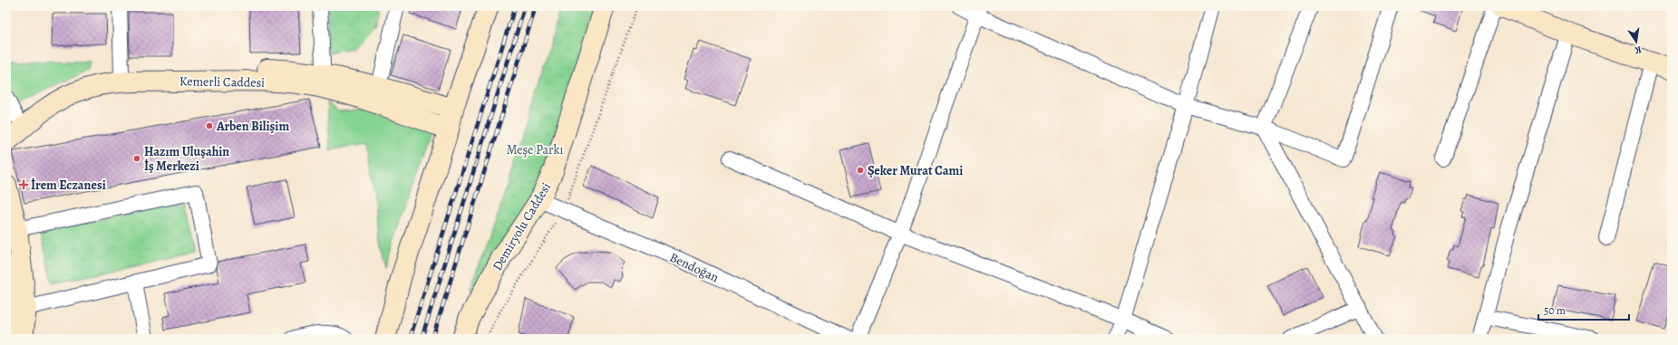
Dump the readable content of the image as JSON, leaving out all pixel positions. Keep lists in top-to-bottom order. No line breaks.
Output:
{"streets":{"street":["Kemerli Caddesi","Demiryolu Caddesi","Bendoğan"]},"crossings":[["Demiryolu Caddesi","Bendoğan"]],"parks":["Meşe Parkı"],"places":{"other":["Arben Bilişim","Hazım Uluşahin İş Merkezi","Şeker Murat Cami"],"health":["İrem Eczanesi"]},"scale_bar":"50 m","north":"bottom"}
